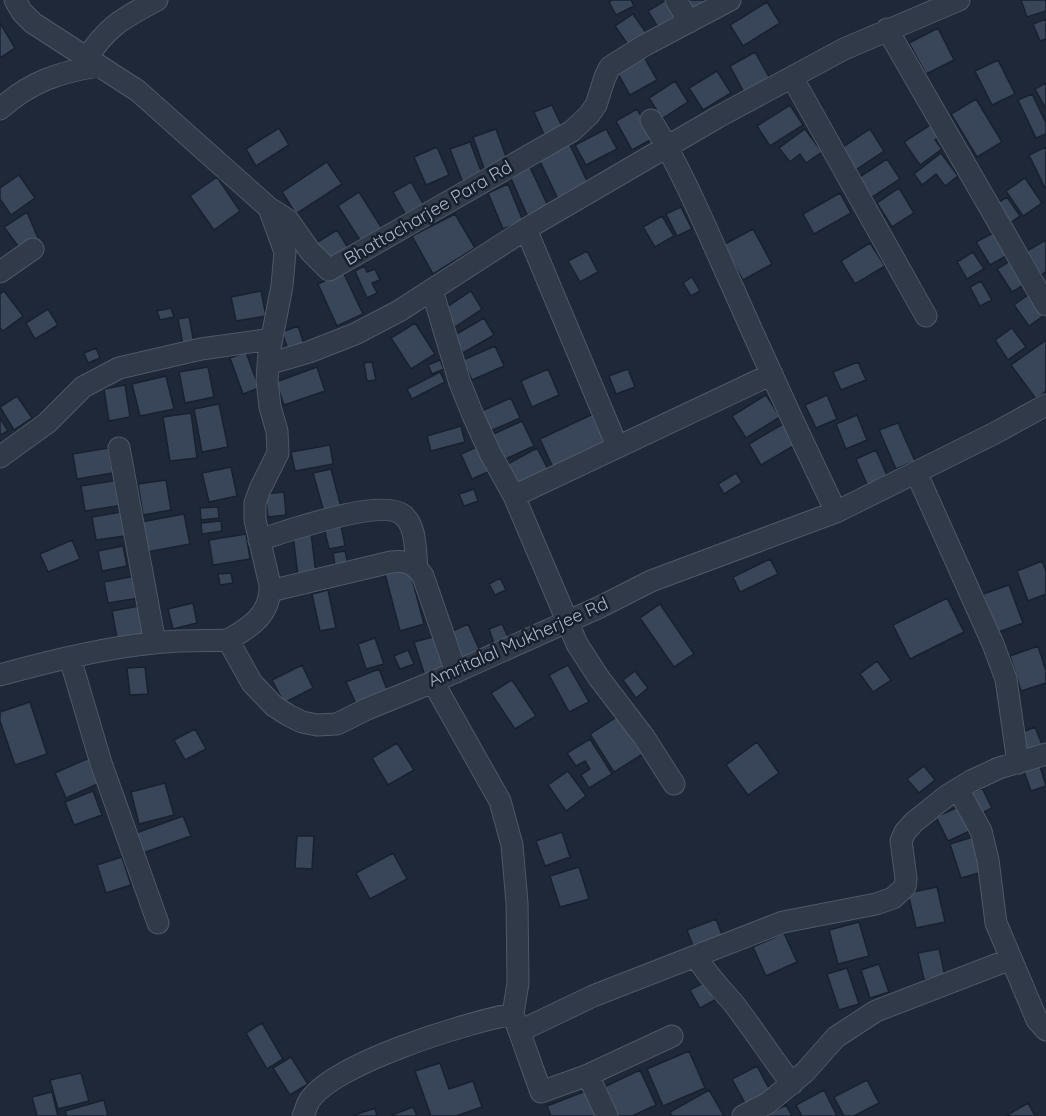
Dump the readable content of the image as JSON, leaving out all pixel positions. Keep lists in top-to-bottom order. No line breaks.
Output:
{"streets":{"street":["Bhattacharjee Para Rd","Amritalal Mukherjee Rd"]}}
